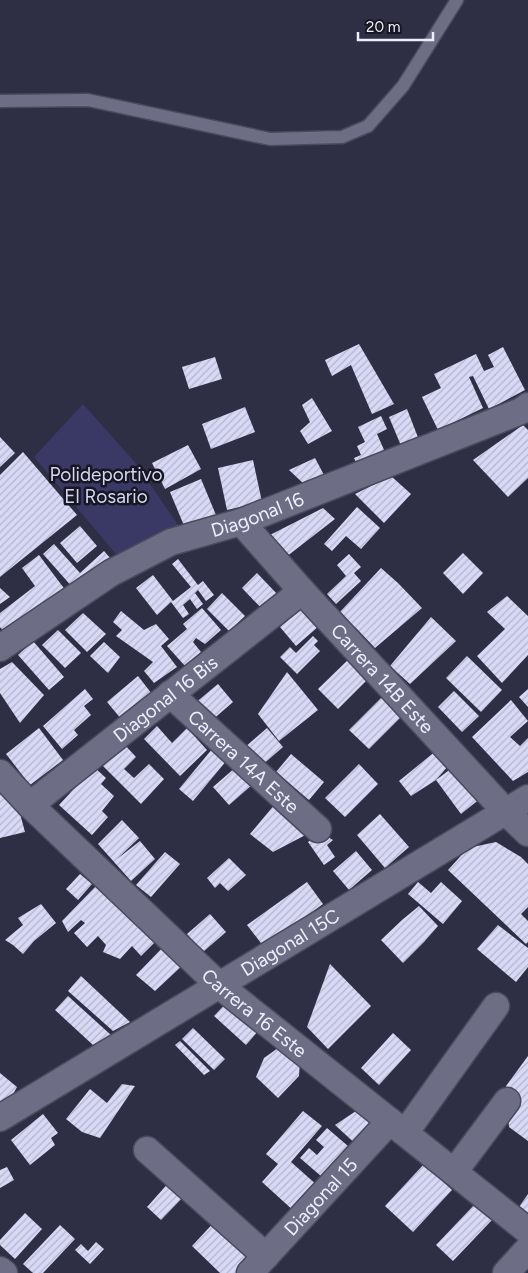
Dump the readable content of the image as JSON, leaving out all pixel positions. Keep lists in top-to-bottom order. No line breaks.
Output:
{"streets":{"street":["Diagonal 16","Carrera 14B Este","Diagonal 16 Bis","Carrera 14A Este","Diagonal 15C","Carrera 16 Este","Diagonal 15"]},"crossings":[["Diagonal 16","Carrera 14B Este"],["Carrera 14B Este","Diagonal 16 Bis"],["Carrera 14B Este","Diagonal 15C"],["Diagonal 16 Bis","Carrera 14A Este"],["Diagonal 16 Bis","Carrera 16 Este"],["Diagonal 15C","Carrera 16 Este"],["Carrera 16 Este","Diagonal 15"]],"parks":["Polideportivo El Rosario"],"scale_bar":"20 m"}
